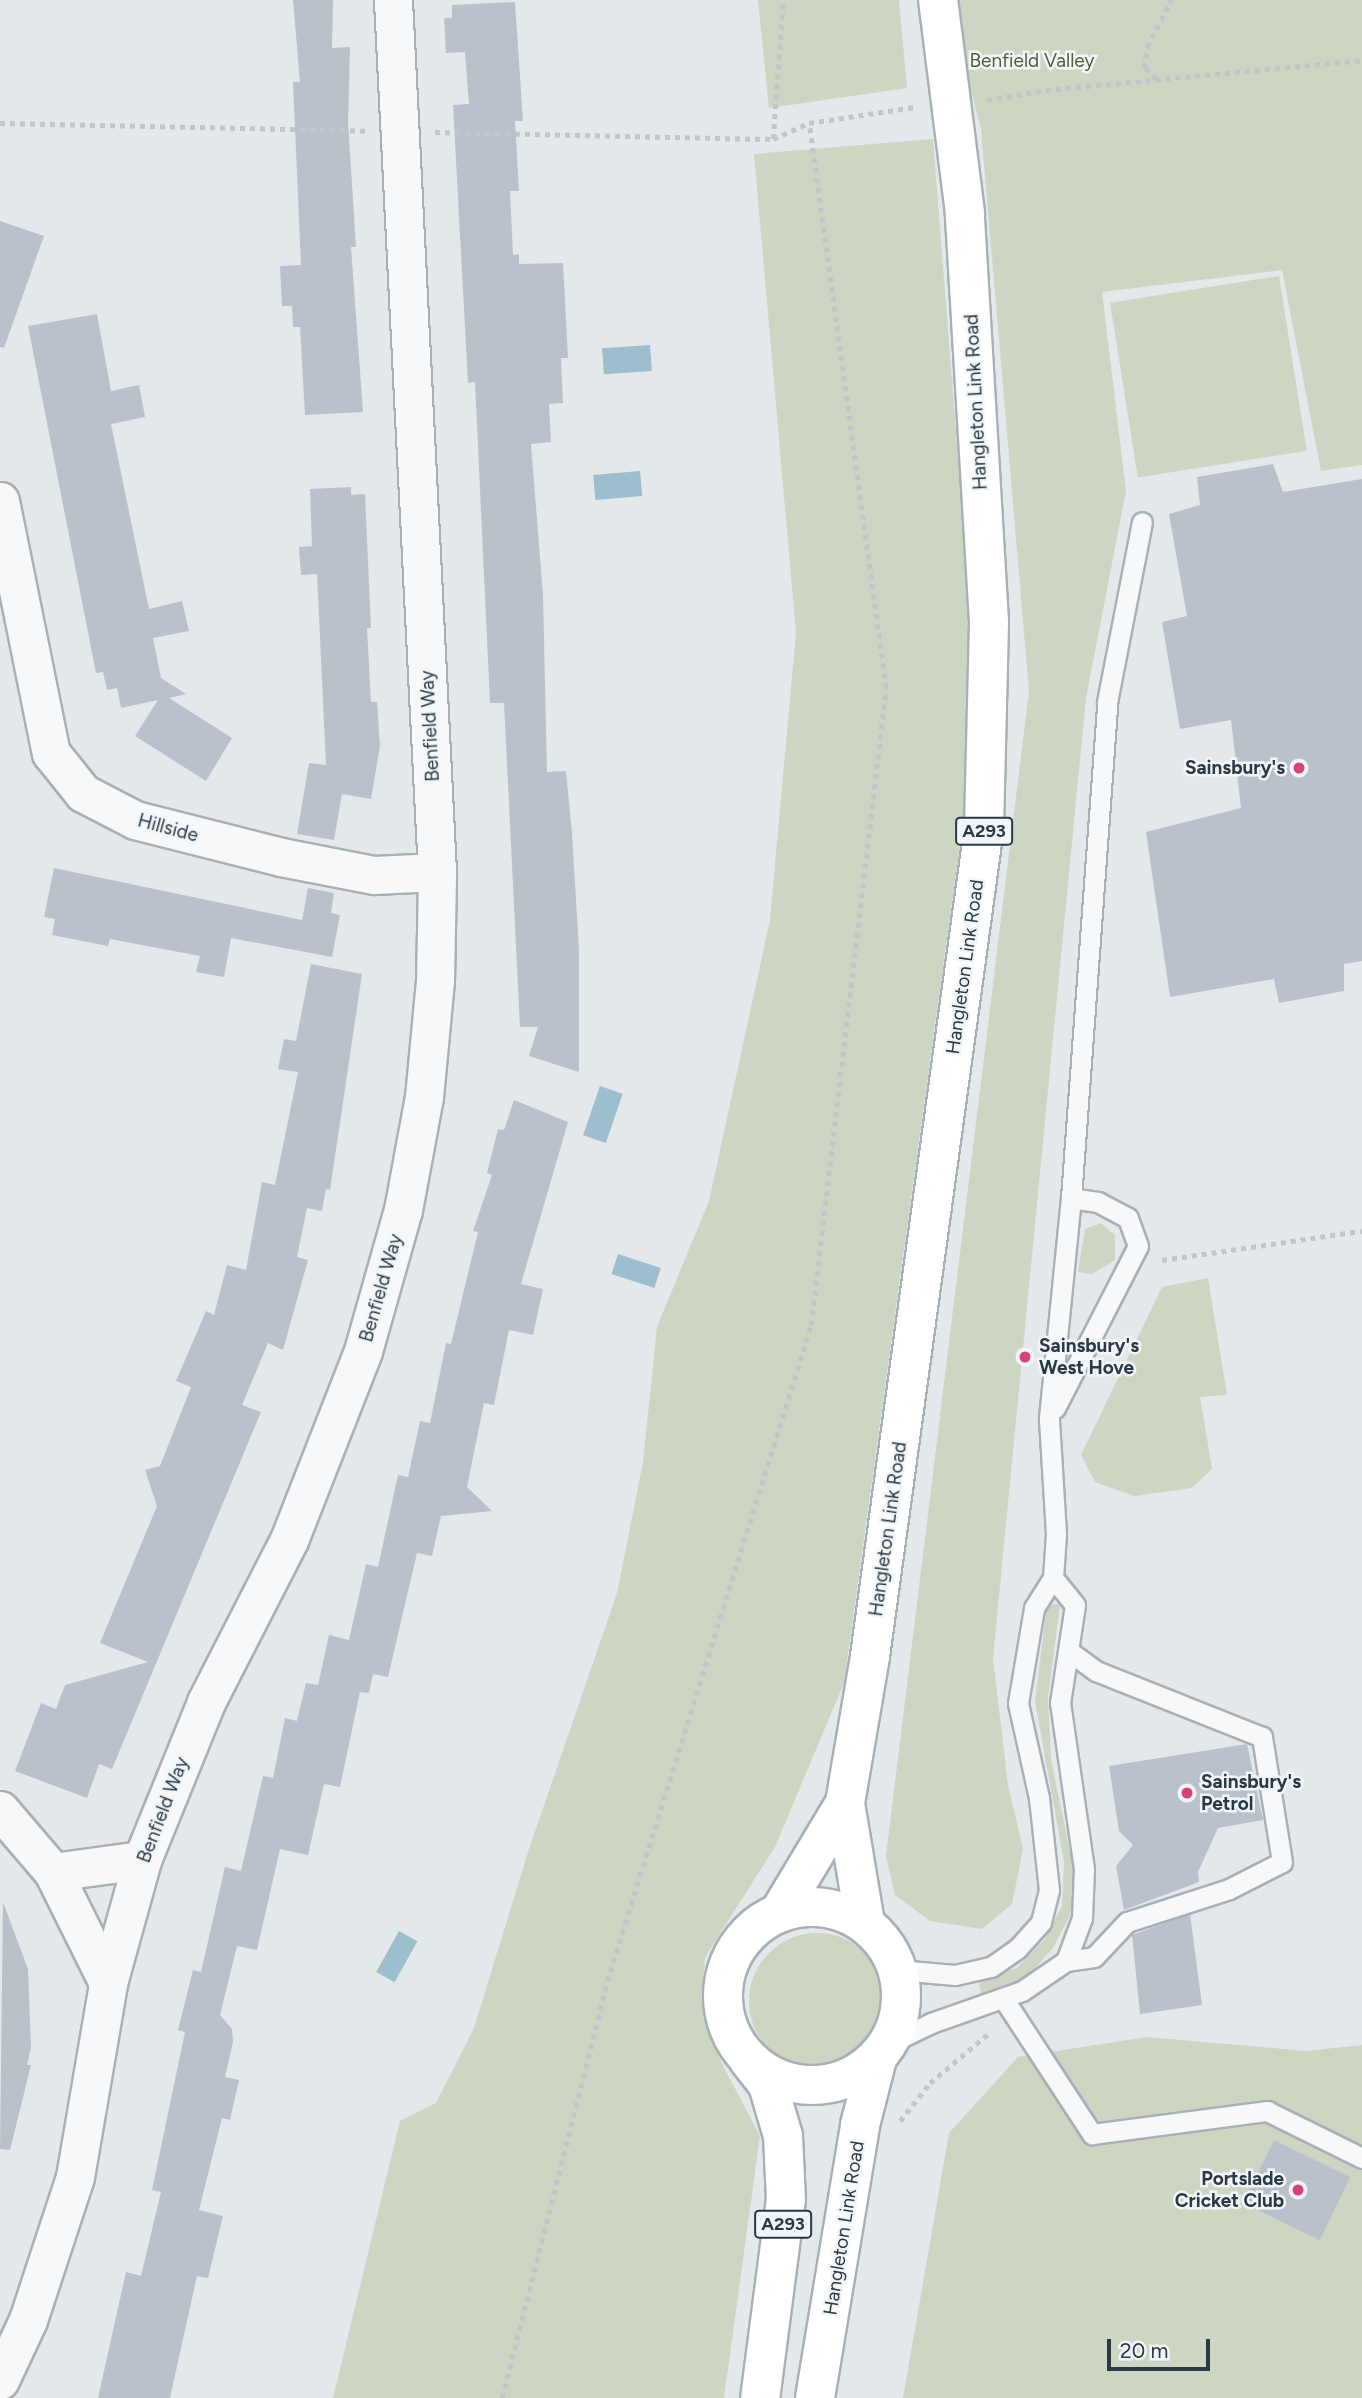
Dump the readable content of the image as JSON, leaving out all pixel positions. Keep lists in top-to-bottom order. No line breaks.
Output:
{"streets":{"highway":["Hangleton Link Road","A293"],"street":["Benfield Way","Hillside"]},"crossings":[["Hangleton Link Road","A293"],["Benfield Way","Hillside"]],"parks":["Benfield Valley"],"places":["Sainsbury's","Sainsbury's West Hove","Sainsbury's Petrol","Portslade Cricket Club"],"scale_bar":"20 m"}
